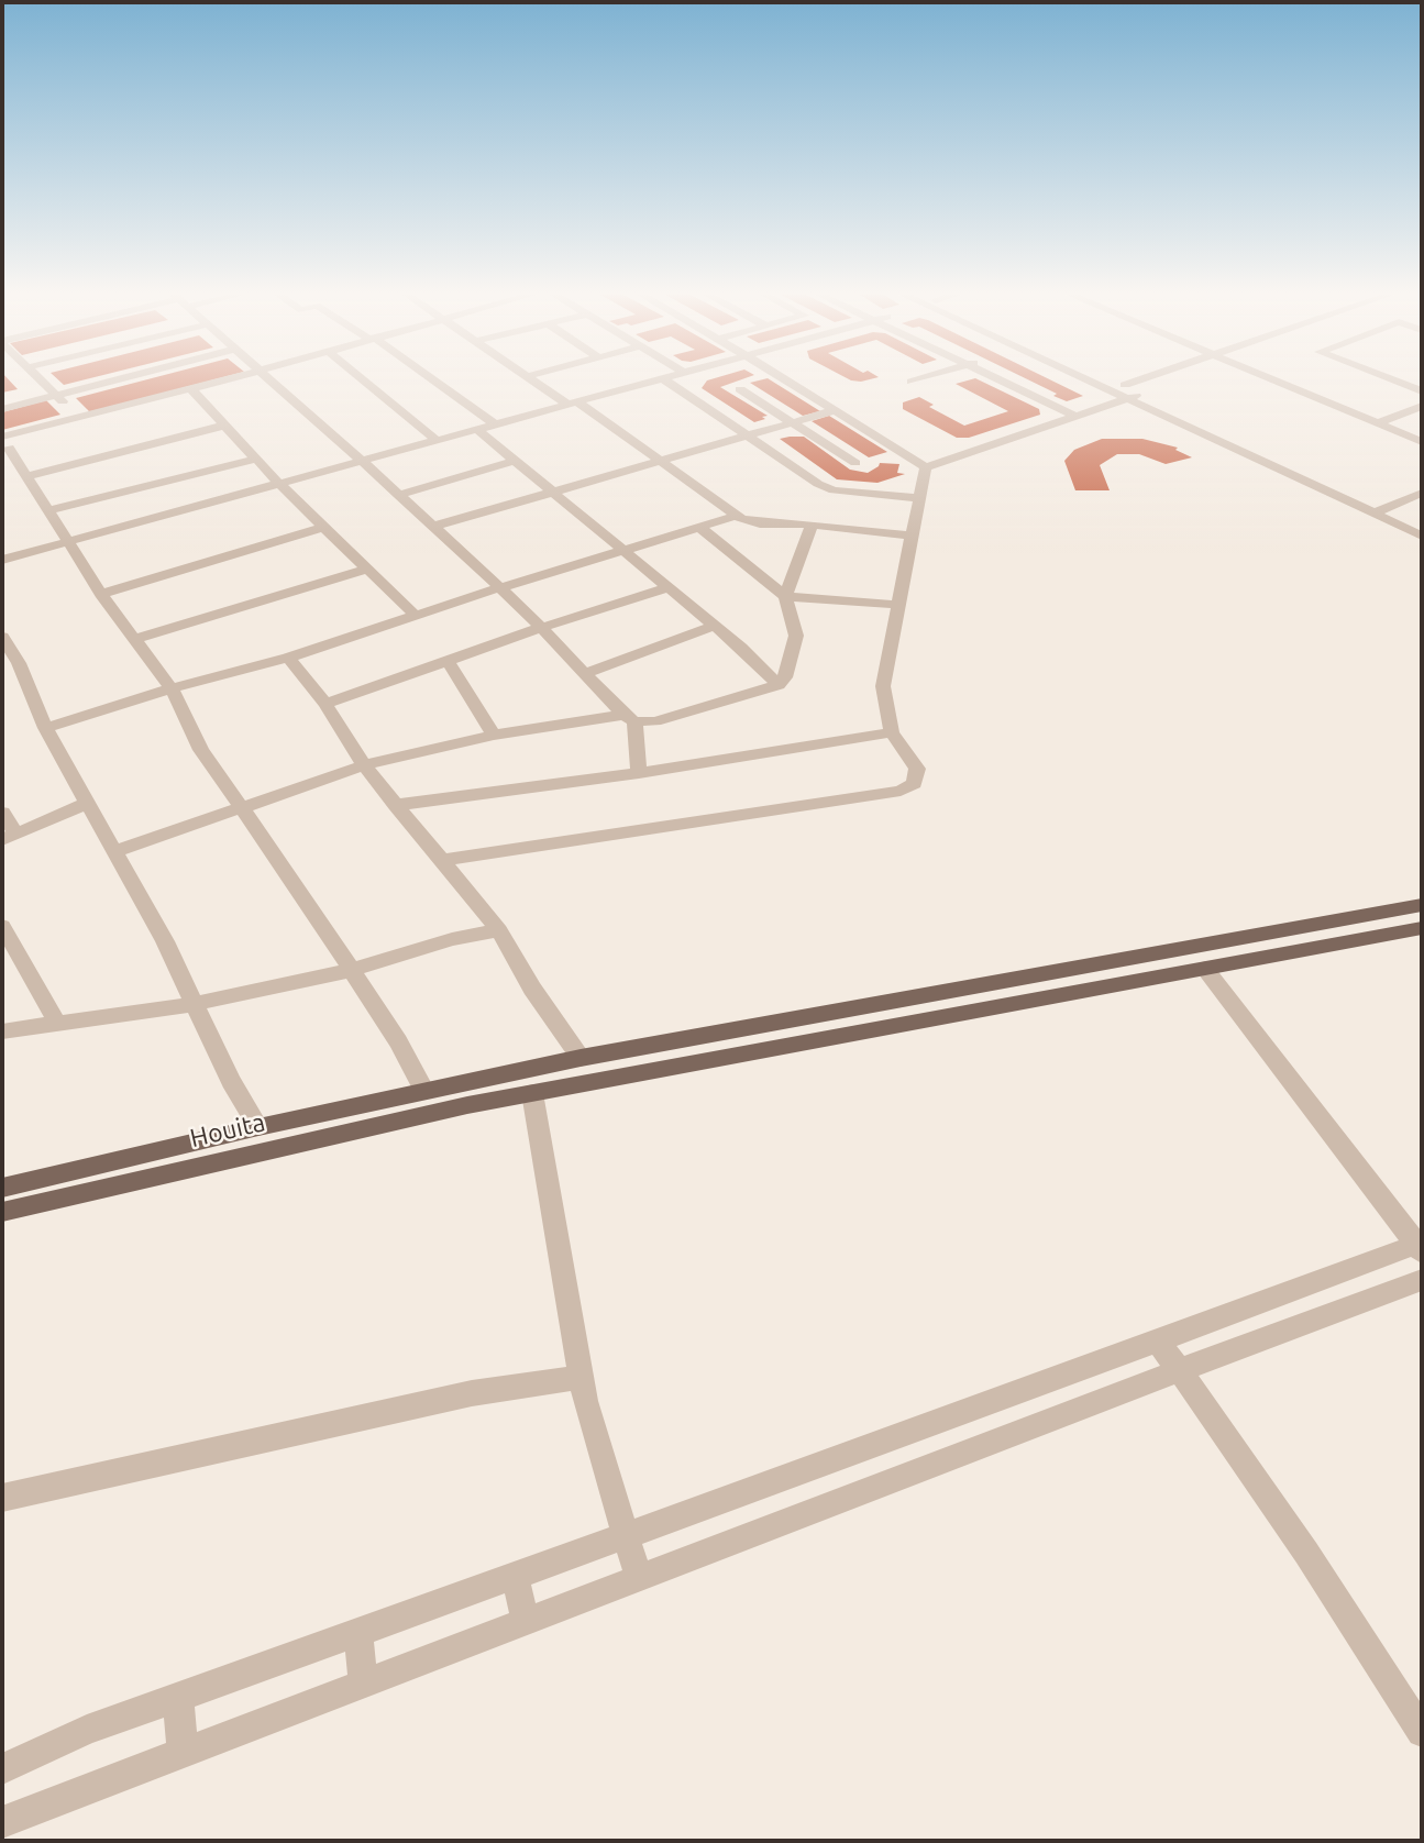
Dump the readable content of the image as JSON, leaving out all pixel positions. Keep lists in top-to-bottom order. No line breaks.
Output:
{"streets":{"main road":["Houita"]}}
